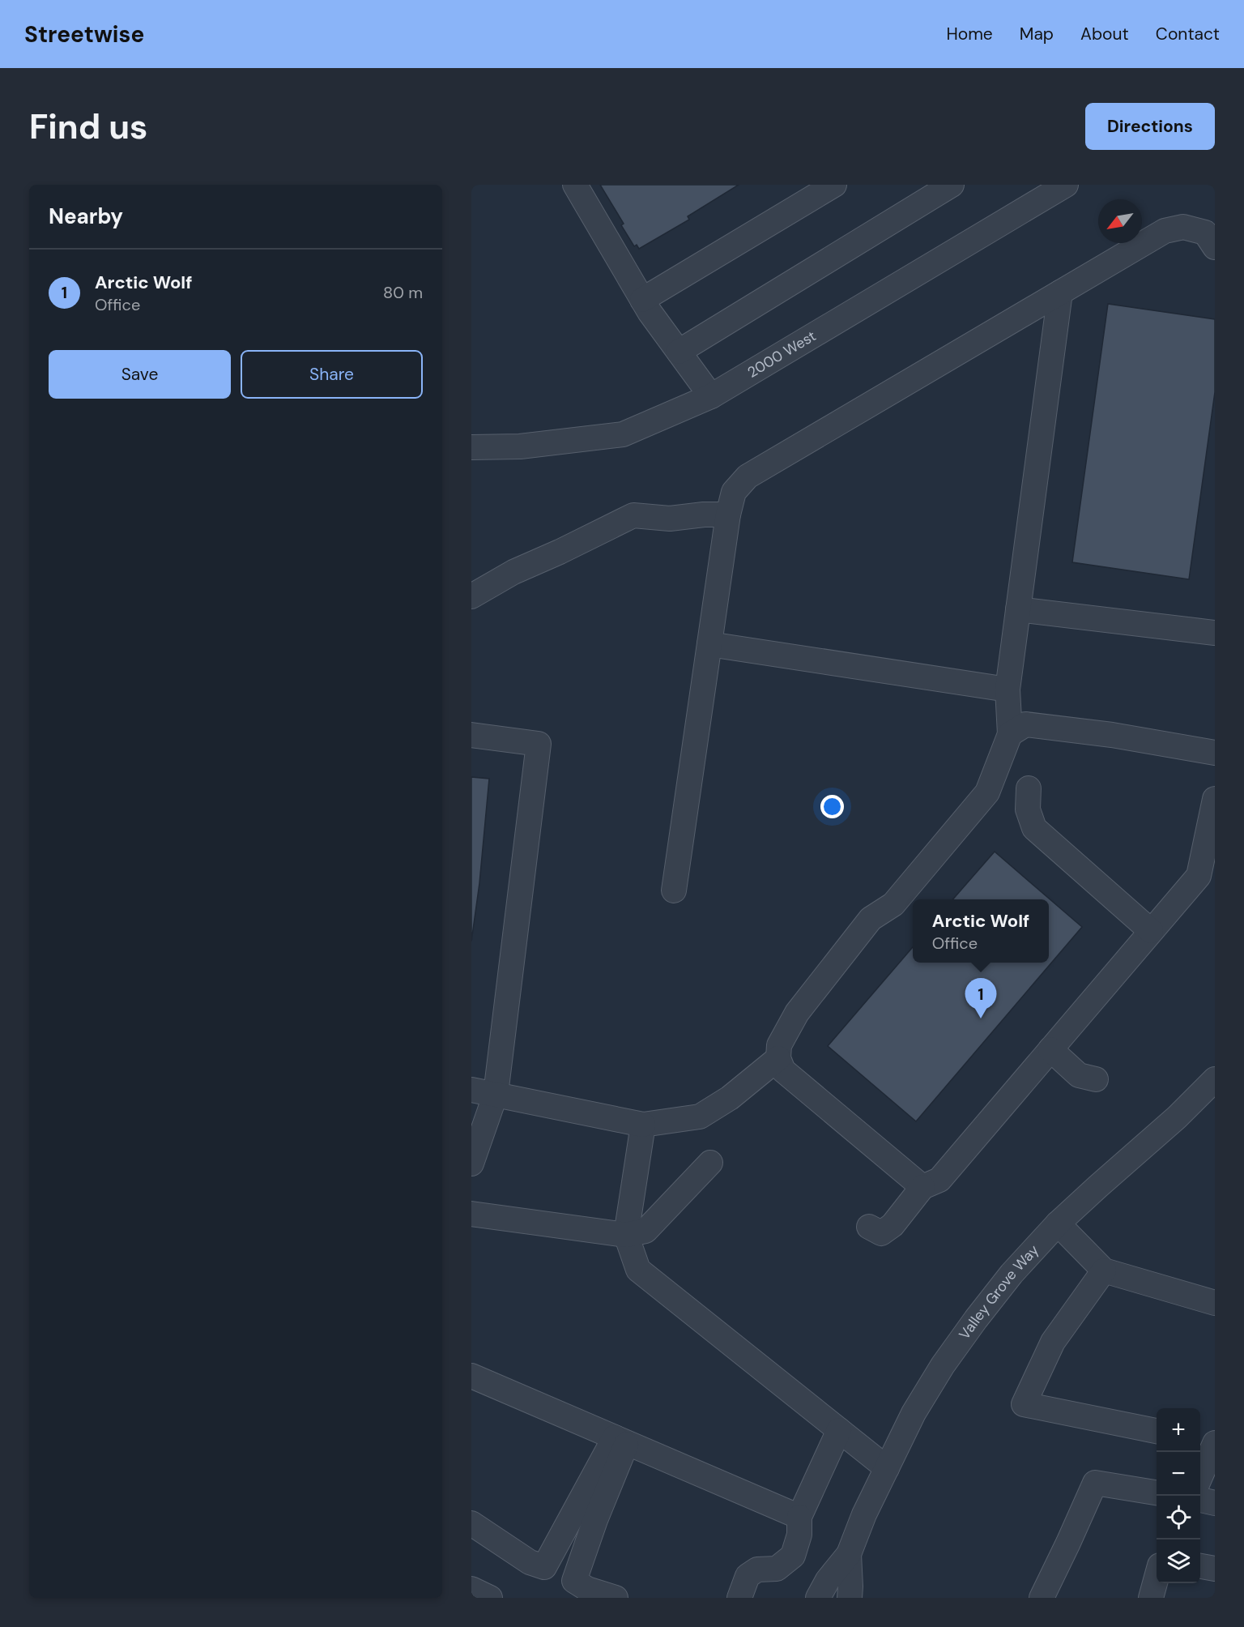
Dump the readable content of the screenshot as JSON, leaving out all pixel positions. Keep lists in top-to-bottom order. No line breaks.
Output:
{"streets":{"street":["2000 West","Valley Grove Way"]},"north":"bottom left","page":{"header":"Streetwise","nav":["Home","Map","About","Contact"],"buttons":["Directions",["Save","Share"]],"title":"Find us","heading":"Nearby","list":[{"mark":"1","name":"Arctic Wolf","note":"Office","value":"80 m"}],"popup":["Arctic Wolf","Office"],"pins":"1","map_buttons":["+","−"]}}
